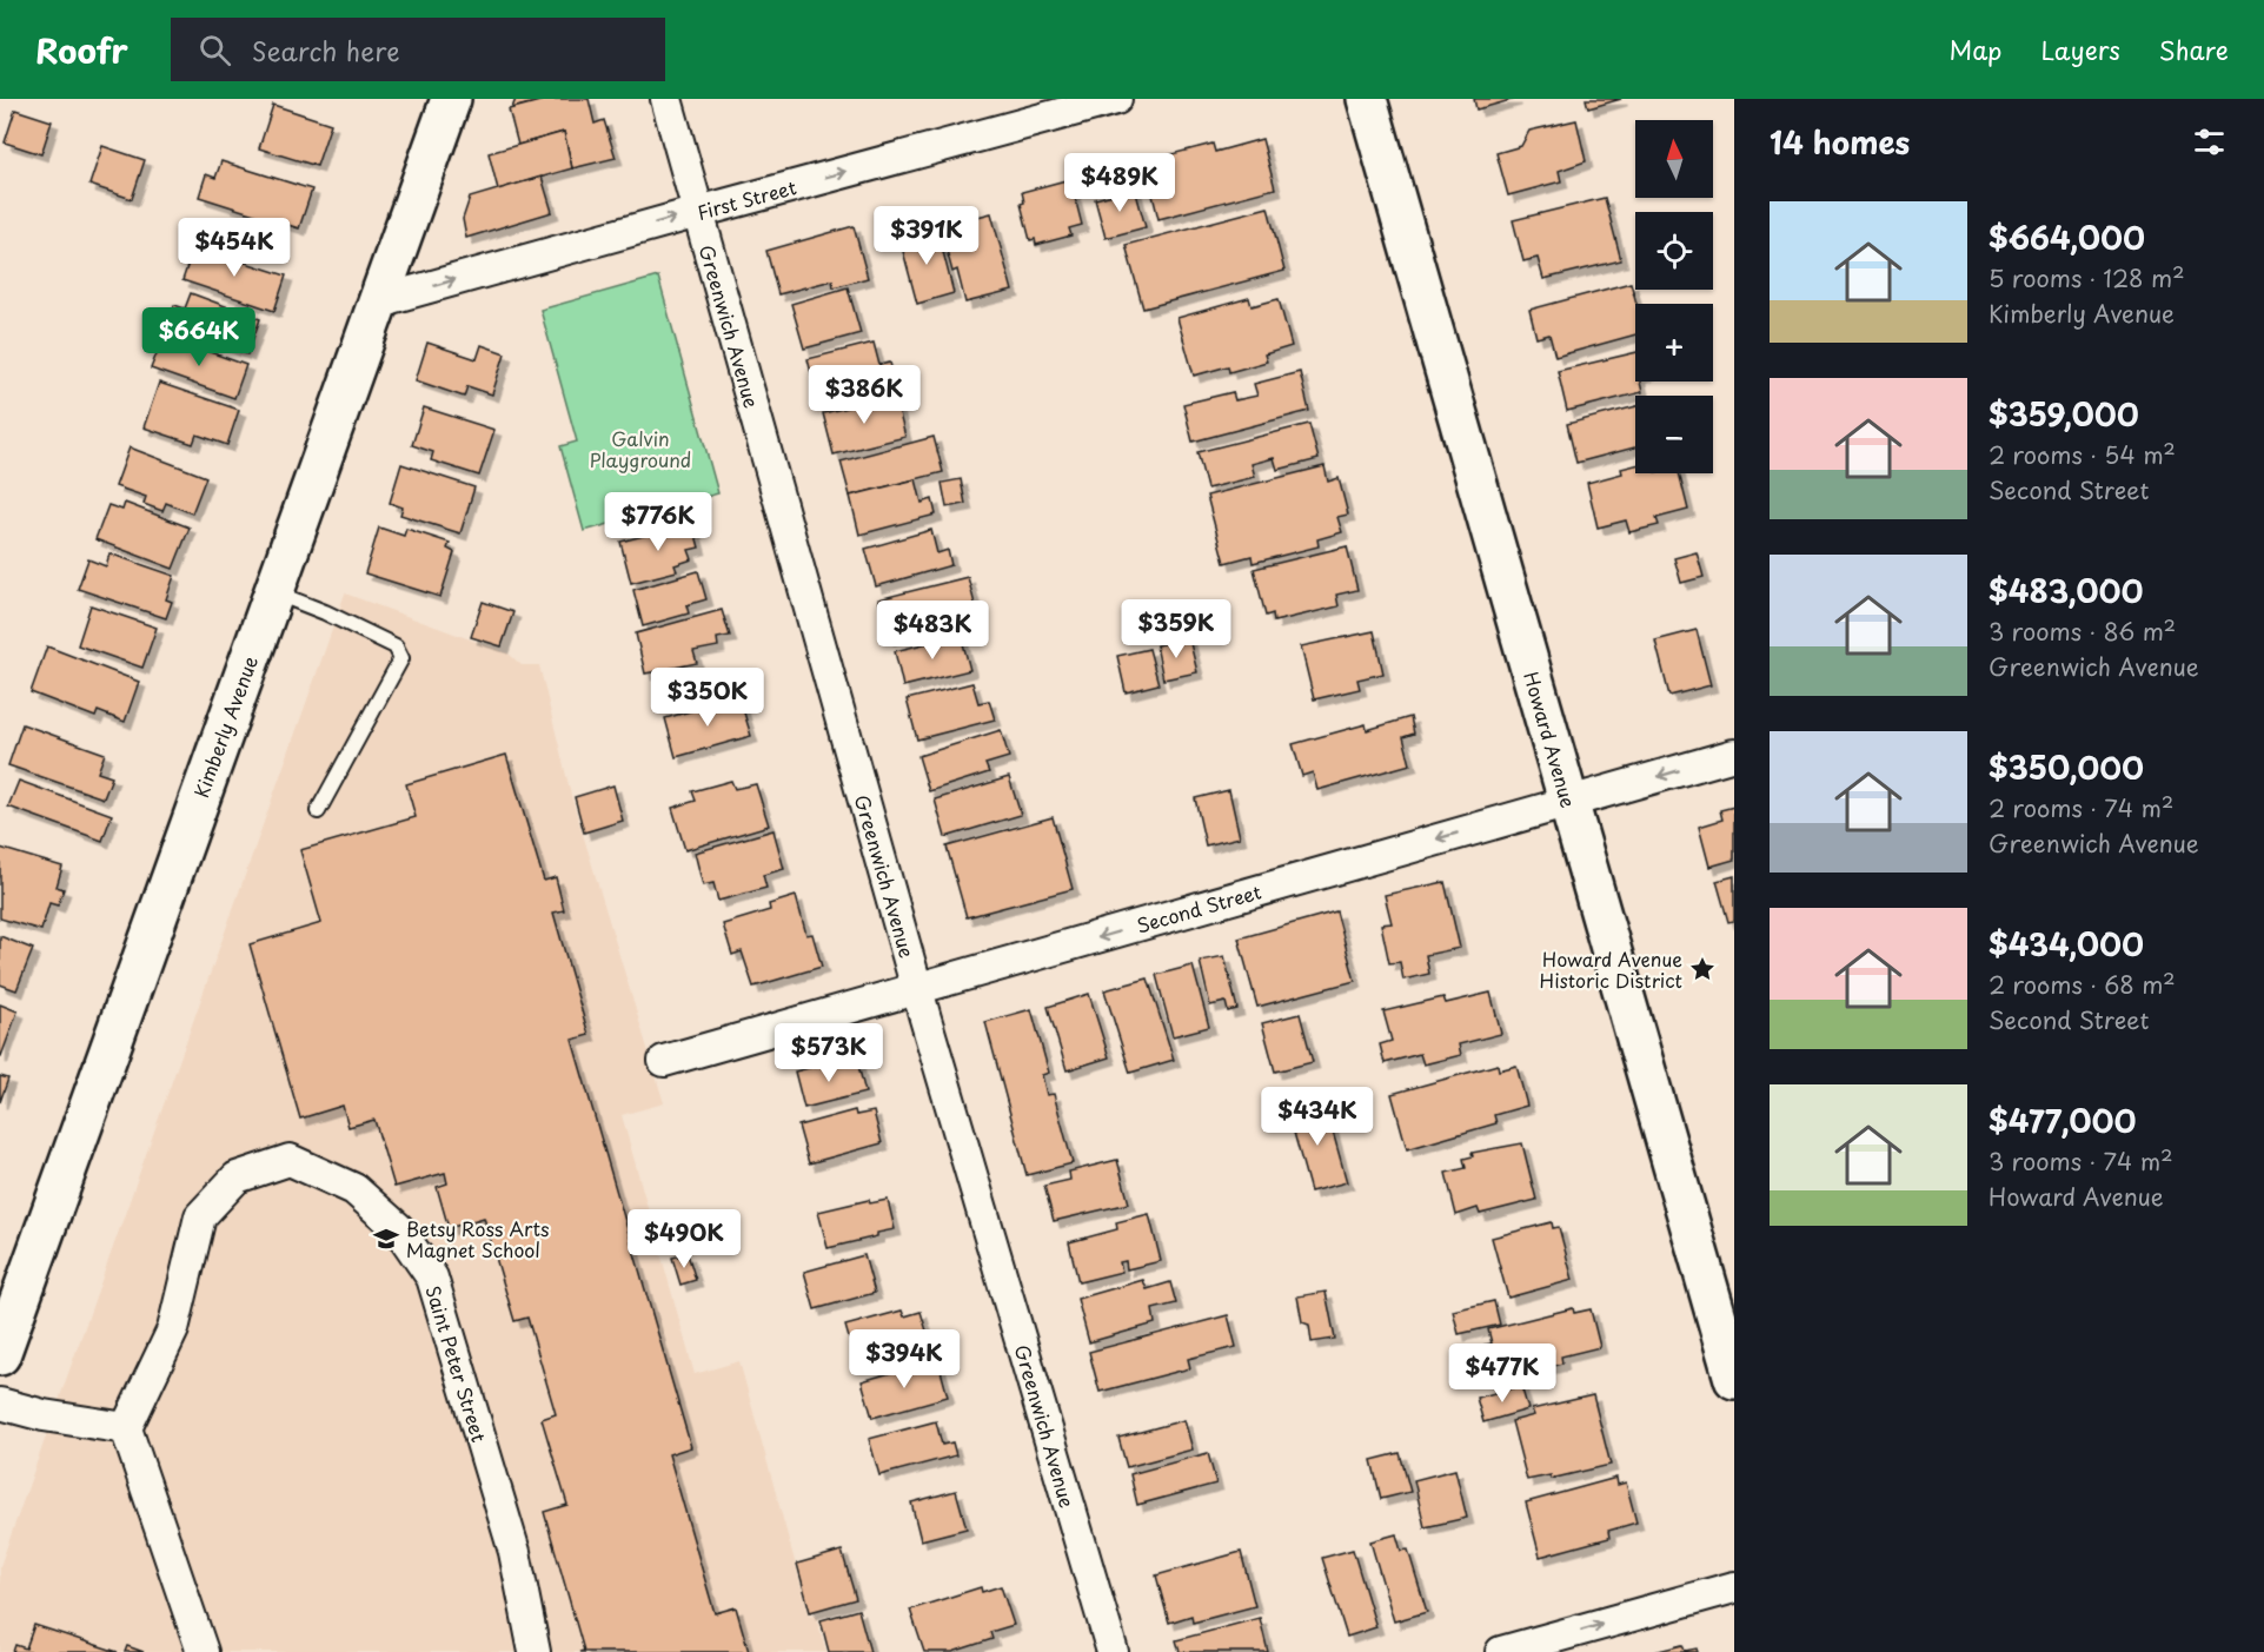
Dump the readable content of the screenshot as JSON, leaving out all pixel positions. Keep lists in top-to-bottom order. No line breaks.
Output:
{"streets":{"main road":["Kimberly Avenue","Howard Avenue"],"street":["First Street","Greenwich Avenue","Second Street","Saint Peter Street"]},"crossings":[["First Street","Greenwich Avenue"],["First Street","Kimberly Avenue"],["Greenwich Avenue","Second Street"],["Howard Avenue","Second Street"]],"one_way":["First Street","Second Street"],"parks":["Galvin Playground"],"places":{"place":["Howard Avenue Historic District"],"school or university":["Betsy Ross Arts Magnet School"]},"north":"top","page":{"header":"Roofr","search":"Search here","nav":["Map","Layers","Share"],"heading":"14 homes","map_buttons":["+","−"],"price":["$489K","$391K","$454K","$664K","$386K","$776K","$359K","$483K","$350K","$573K","$434K","$490K","$394K","$477K"],"list":[{"name":"$664,000","note":"5 rooms · 128 m² · Kimberly Avenue"},{"name":"$359,000","note":"2 rooms · 54 m² · Second Street"},{"name":"$483,000","note":"3 rooms · 86 m² · Greenwich Avenue"},{"name":"$350,000","note":"2 rooms · 74 m² · Greenwich Avenue"},{"name":"$434,000","note":"2 rooms · 68 m² · Second Street"},{"name":"$477,000","note":"3 rooms · 74 m² · Howard Avenue"}]}}
